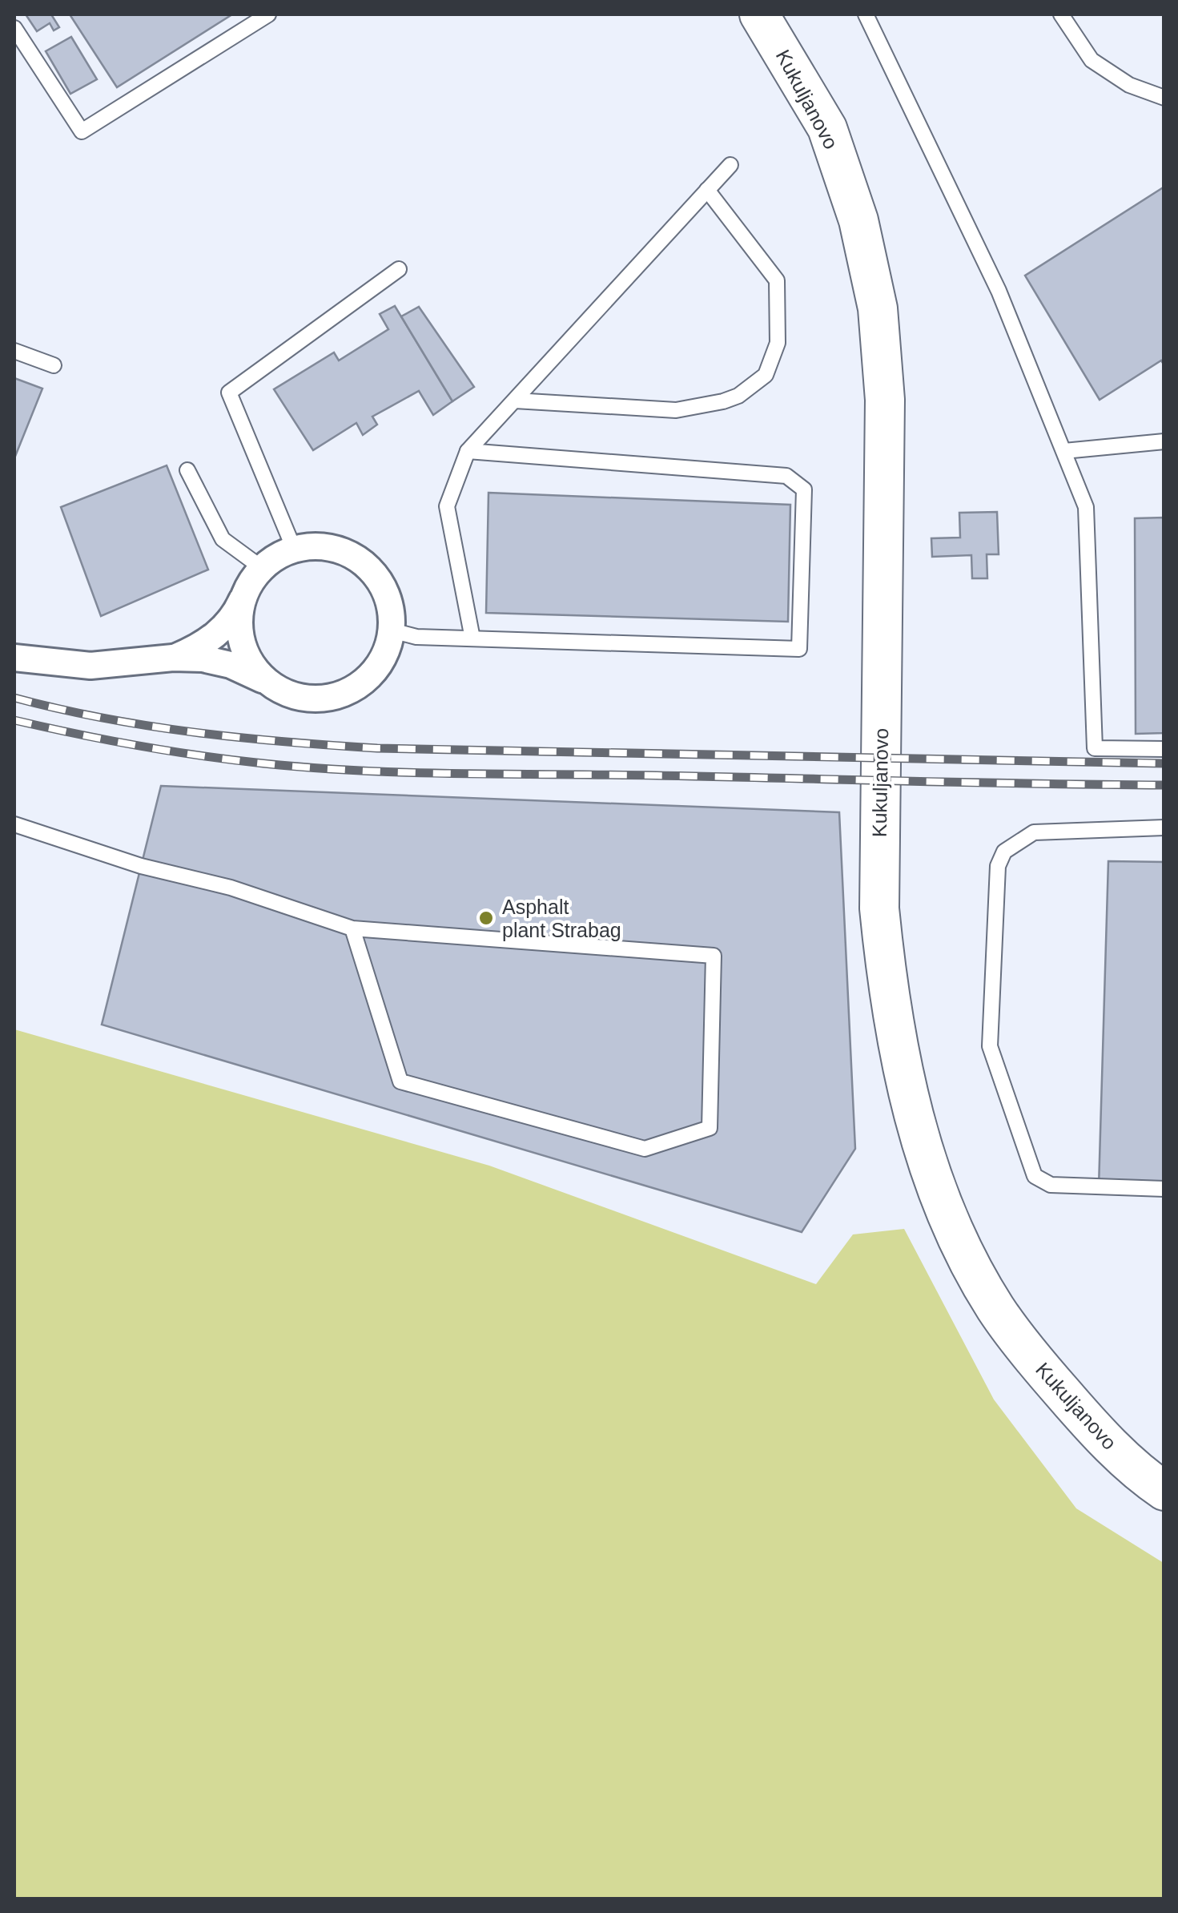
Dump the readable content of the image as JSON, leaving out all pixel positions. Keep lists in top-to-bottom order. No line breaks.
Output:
{"streets":{"main road":["Kukuljanovo"]},"places":["Asphalt plant Strabag"]}
